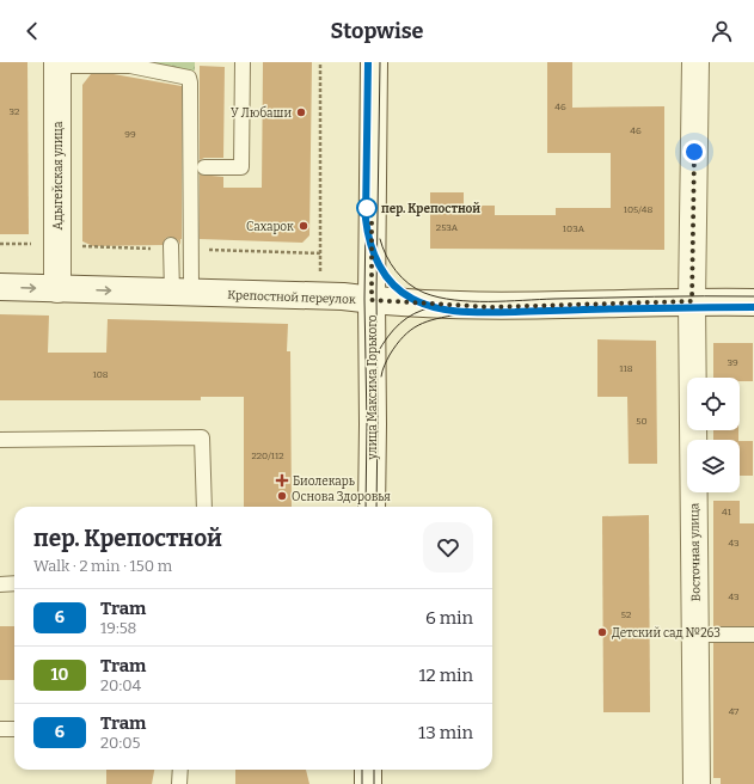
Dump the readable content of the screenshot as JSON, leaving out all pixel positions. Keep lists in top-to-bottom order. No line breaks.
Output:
{"streets":{"street":["Адыгейская улица","Крепостной переулок","улица Максима Горького","Восточная улица"]},"crossings":[["Адыгейская улица","Крепостной переулок"],["Крепостной переулок","улица Максима Горького"],["Крепостной переулок","Восточная улица"]],"places":{"other":["У Любаши","пер. Крепостной","Сахарок","Основа Здоровья","Детский сад №263"],"health":["Биолекарь"]},"lines":["tram line 6"],"house_numbers":["46","32","46","99","105/48","253А","103А","39","118","108","50","220/112","41","43","43","52","47"],"page":{"header":"Stopwise","heading":["пер. Крепостной","Walk · 2 min · 150 m"],"list":[{"mark":"6","name":"Tram","note":"19:58","value":"6 min"},{"mark":"10","name":"Tram","note":"20:04","value":"12 min"},{"mark":"6","name":"Tram","note":"20:05","value":"13 min"}]}}
